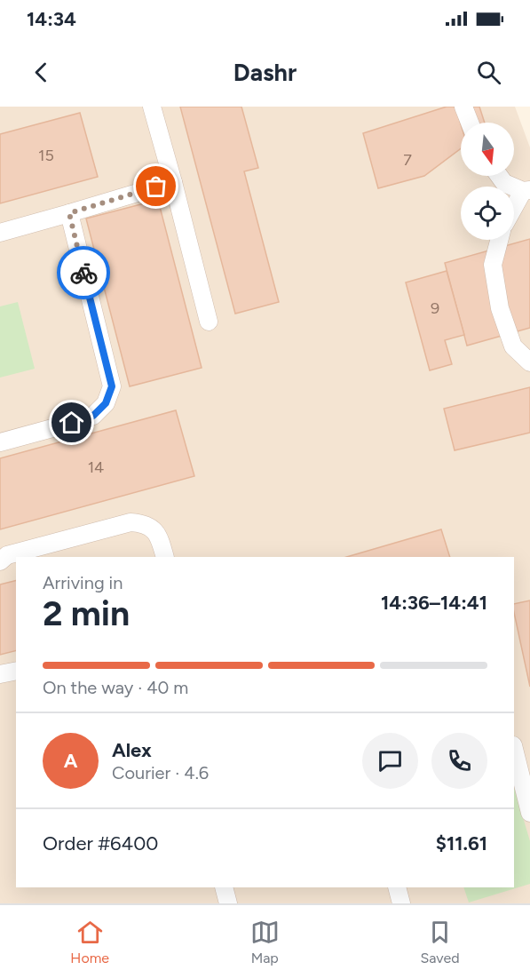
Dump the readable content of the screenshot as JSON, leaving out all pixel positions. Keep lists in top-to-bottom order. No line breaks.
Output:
{"house_numbers":["15","7","9","14"],"north":"bottom","page":{"status":"14:34","header":"Dashr","heading":["2 min","Arriving in","14:36–14:41"],"panel":["Alex","Courier · 4.6","Order #6400","$11.61"],"bar":"On the way · 40 m","round":"A","tabs":["Home","Map","Saved"]}}
